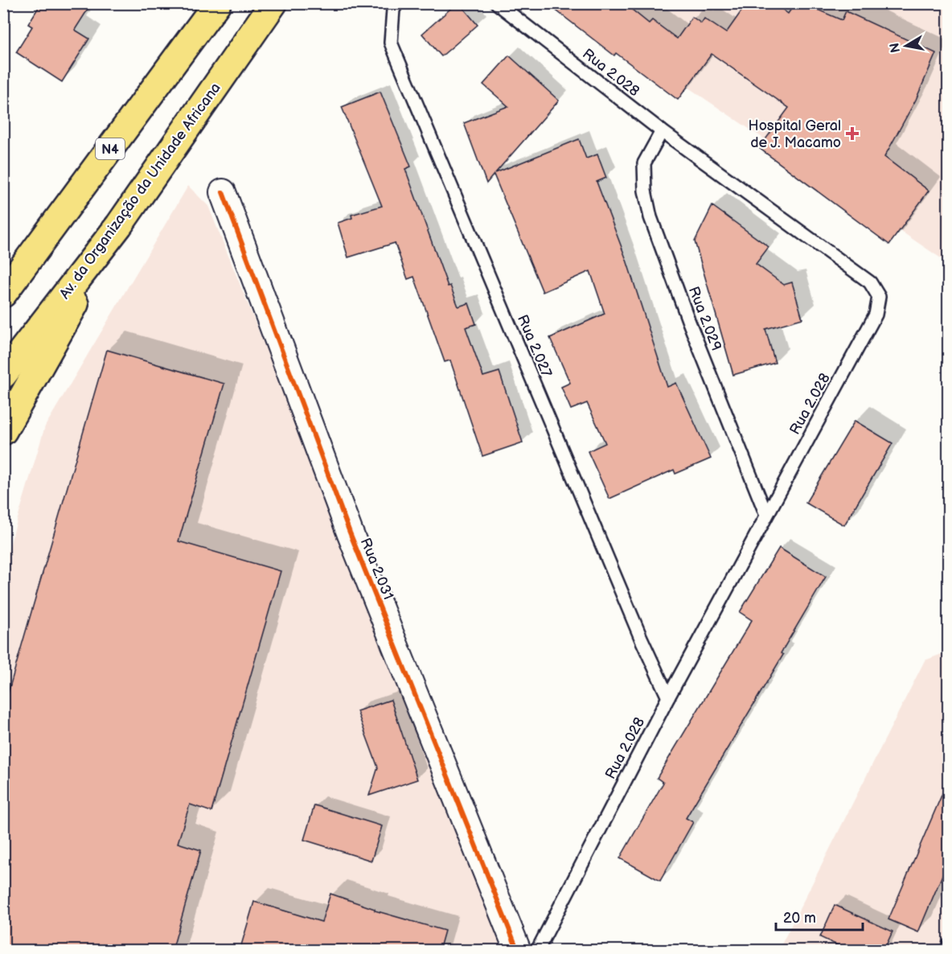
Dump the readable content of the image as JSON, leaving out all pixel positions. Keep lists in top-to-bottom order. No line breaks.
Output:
{"streets":{"highway":["N4","Av. da Organização da Unidade Africana"],"street":["Rua 2.031"],"lane":["Rua 2.028","Rua 2.029","Rua 2.027"]},"crossings":[["Rua 2.028","Rua 2.029"],["Rua 2.028","Rua 2.027"]],"places":{"health":["Hospital Geral de J. Macamo"]},"scale_bar":"20 m","north":"left"}
